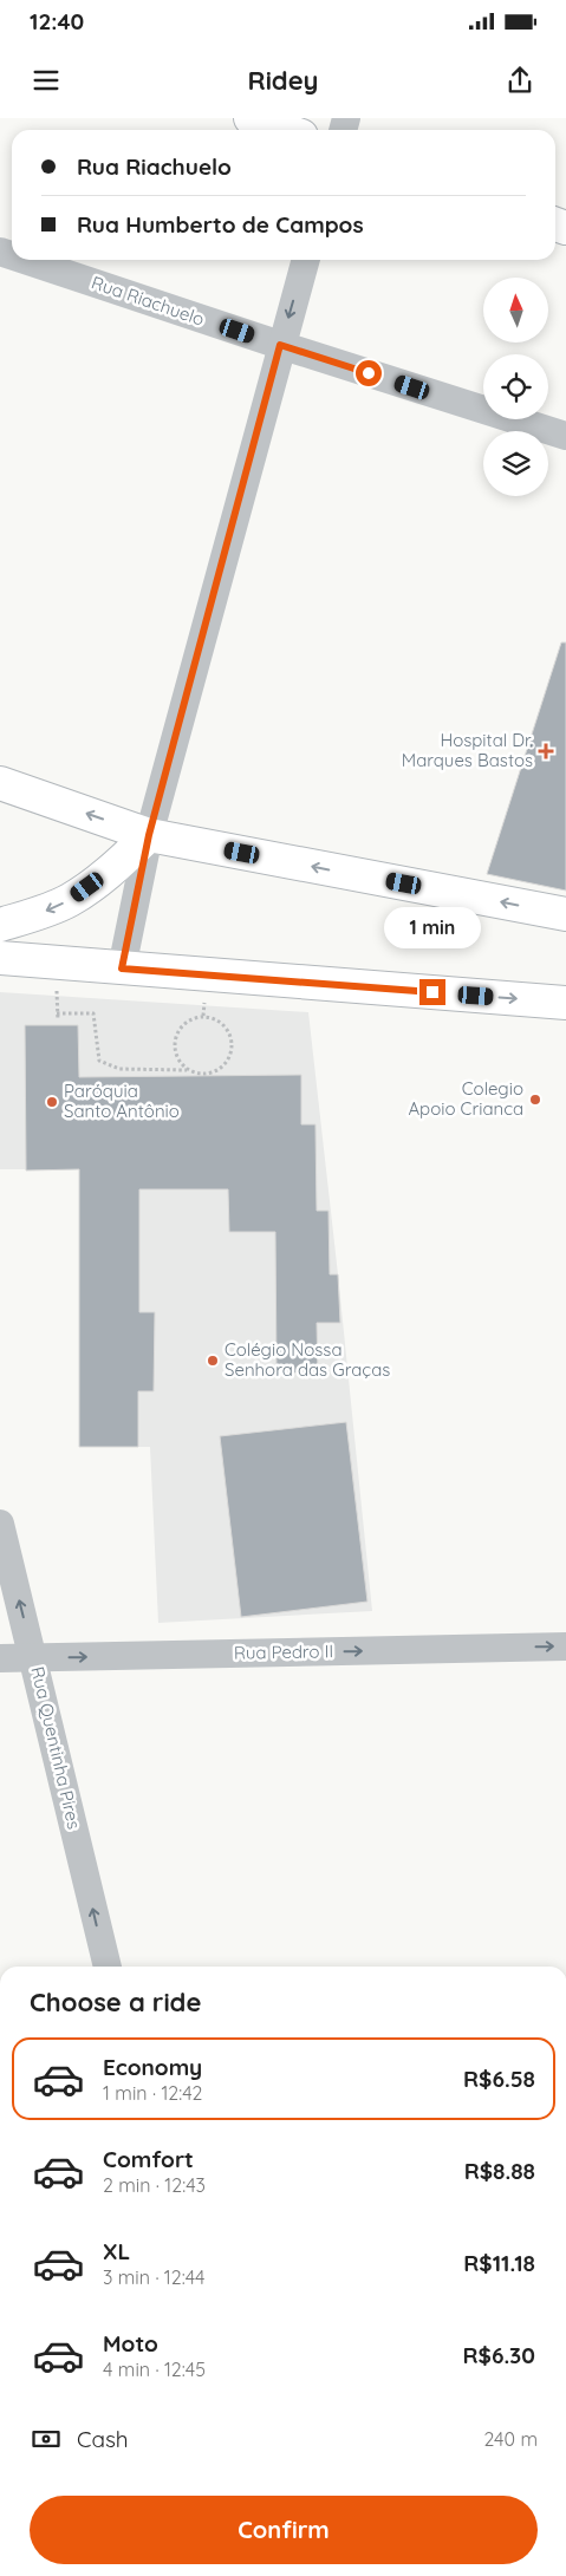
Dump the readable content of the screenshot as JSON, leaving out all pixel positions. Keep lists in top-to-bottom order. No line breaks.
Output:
{"streets":{"street":["Rua Riachuelo","Rua Pedro II","Rua Quentinha Pires"]},"crossings":[["Rua Pedro II","Rua Quentinha Pires"]],"one_way":["Rua Pedro II","Rua Quentinha Pires"],"places":{"health":["Hospital Dr. Marques Bastos"],"other":["Colegio Apoio Crianca","Paróquia Santo Antônio","Colégio Nossa Senhora das Graças"]},"north":"top","page":{"status":"12:40","header":"Ridey","banner":["Rua Riachuelo","Rua Humberto de Campos"],"bubble":"1 min","heading":"Choose a ride","list":[{"name":"Economy","note":"1 min · 12:42","value":"R$6.58"},{"name":"Comfort","note":"2 min · 12:43","value":"R$8.88"},{"name":"XL","note":"3 min · 12:44","value":"R$11.18"},{"name":"Moto","note":"4 min · 12:45","value":"R$6.30"}],"pay":["Cash","240 m"],"buttons":"Confirm"}}
